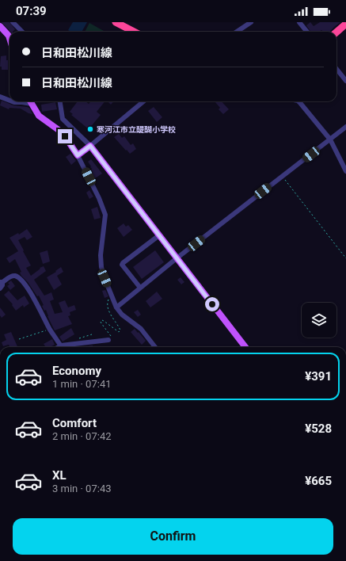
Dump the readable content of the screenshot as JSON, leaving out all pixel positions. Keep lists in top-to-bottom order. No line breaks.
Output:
{"places":["寒河江市立醍醐小学校"],"page":{"status":"07:39","banner":["日和田松川線","日和田松川線"],"list":[{"name":"Economy","note":"1 min · 07:41","value":"¥391"},{"name":"Comfort","note":"2 min · 07:42","value":"¥528"},{"name":"XL","note":"3 min · 07:43","value":"¥665"}],"buttons":"Confirm"}}
